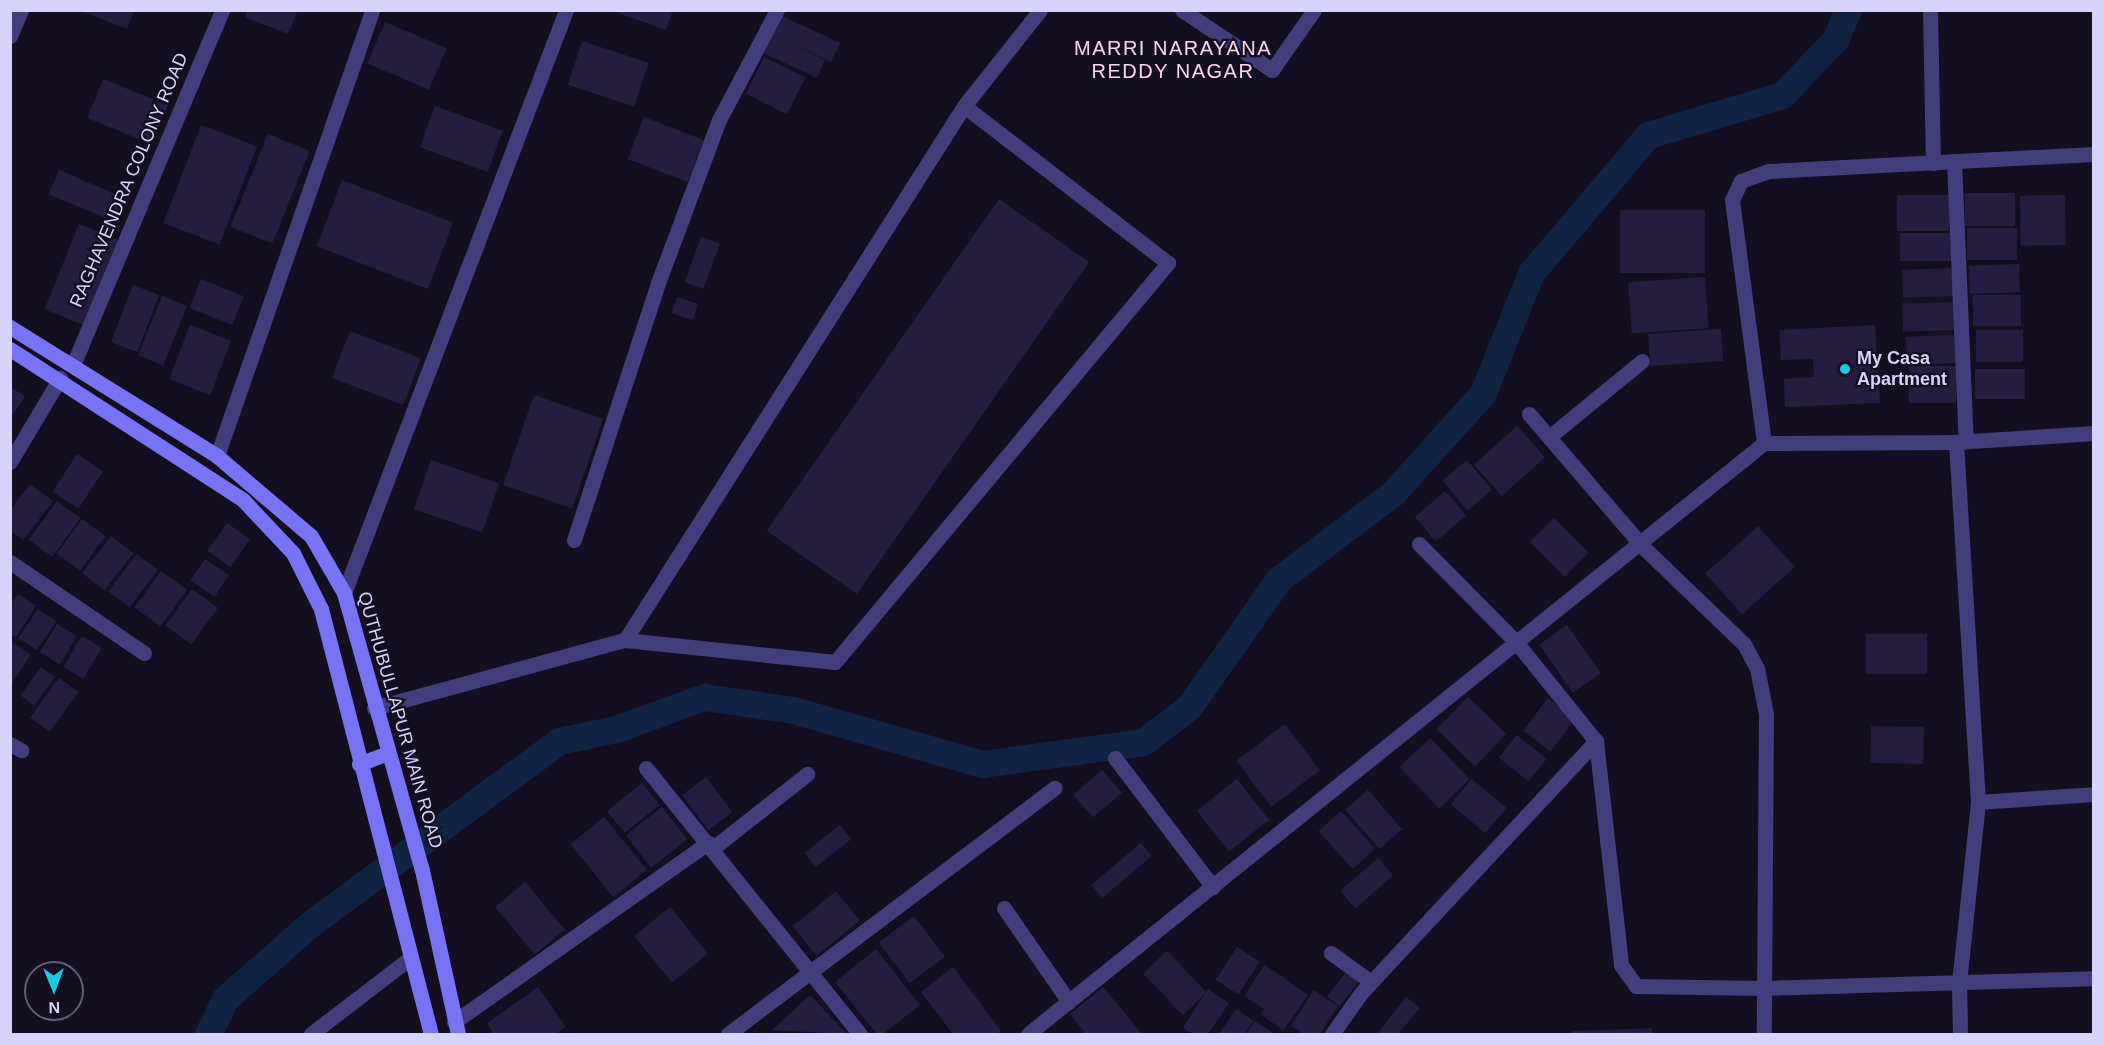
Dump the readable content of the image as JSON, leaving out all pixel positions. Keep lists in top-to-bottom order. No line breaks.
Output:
{"streets":{"main road":["QUTHUBULLAPUR MAIN ROAD"],"street":["RAGHAVENDRA COLONY ROAD"]},"crossings":[["RAGHAVENDRA COLONY ROAD","QUTHUBULLAPUR MAIN ROAD"]],"districts":["MARRI NARAYANA REDDY NAGAR"],"places":["My Casa Apartment"],"north":"bottom"}
